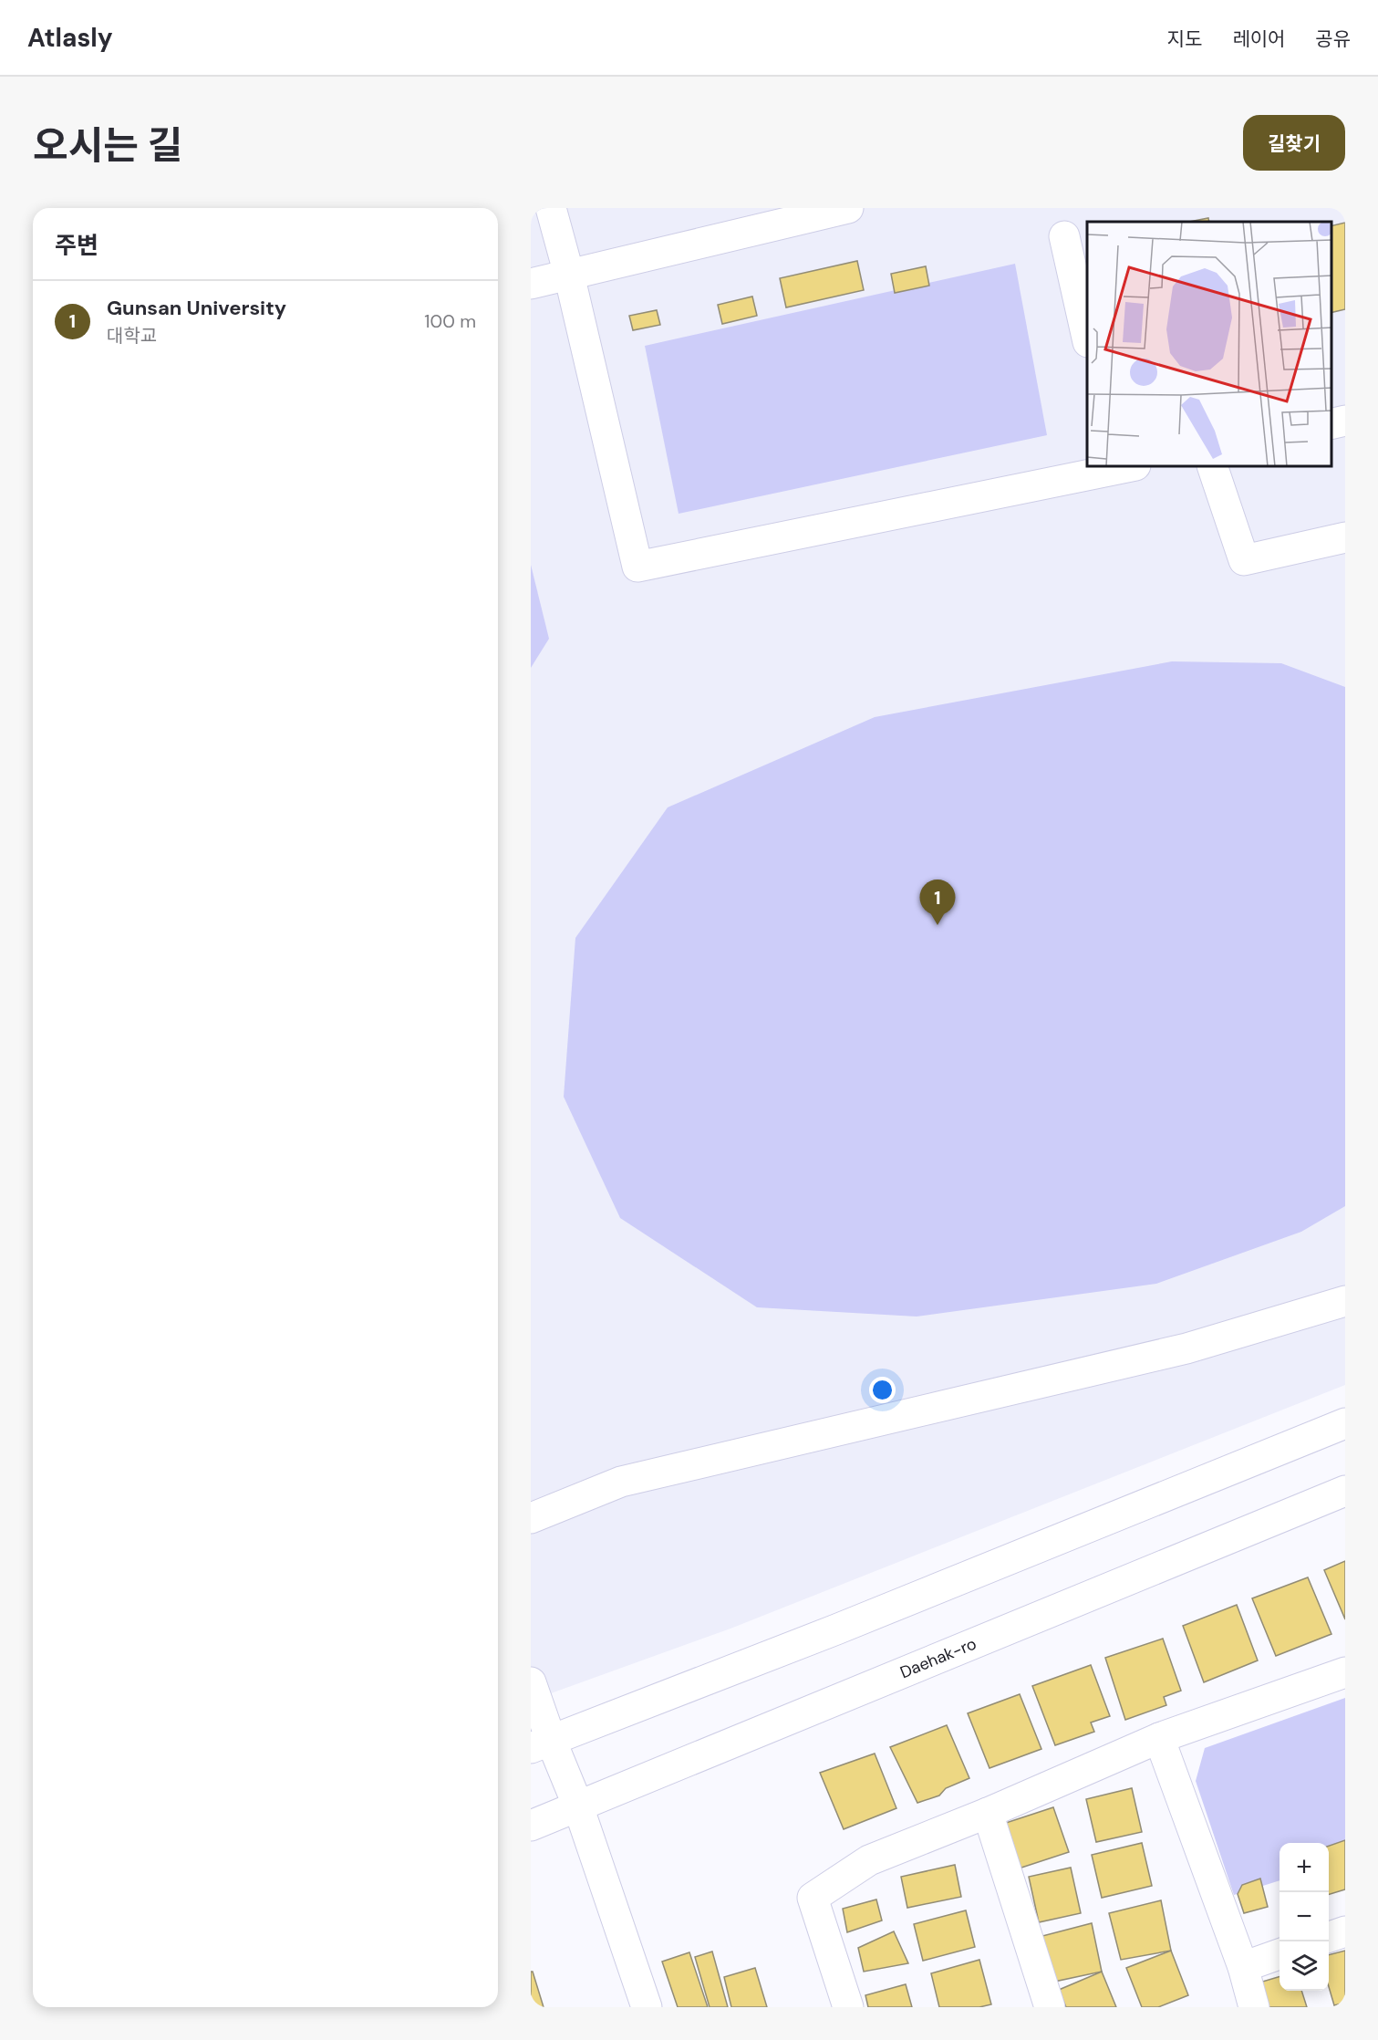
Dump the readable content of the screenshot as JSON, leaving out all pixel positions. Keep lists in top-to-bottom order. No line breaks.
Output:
{"streets":{"street":["Daehak-ro"]},"page":{"header":"Atlasly","nav":["지도","레이어","공유"],"title":"오시는 길","buttons":"길찾기","heading":"주변","list":[{"mark":"1","name":"Gunsan University","note":"대학교","value":"100 m"}],"pins":"1","map_buttons":["+","−"]}}
